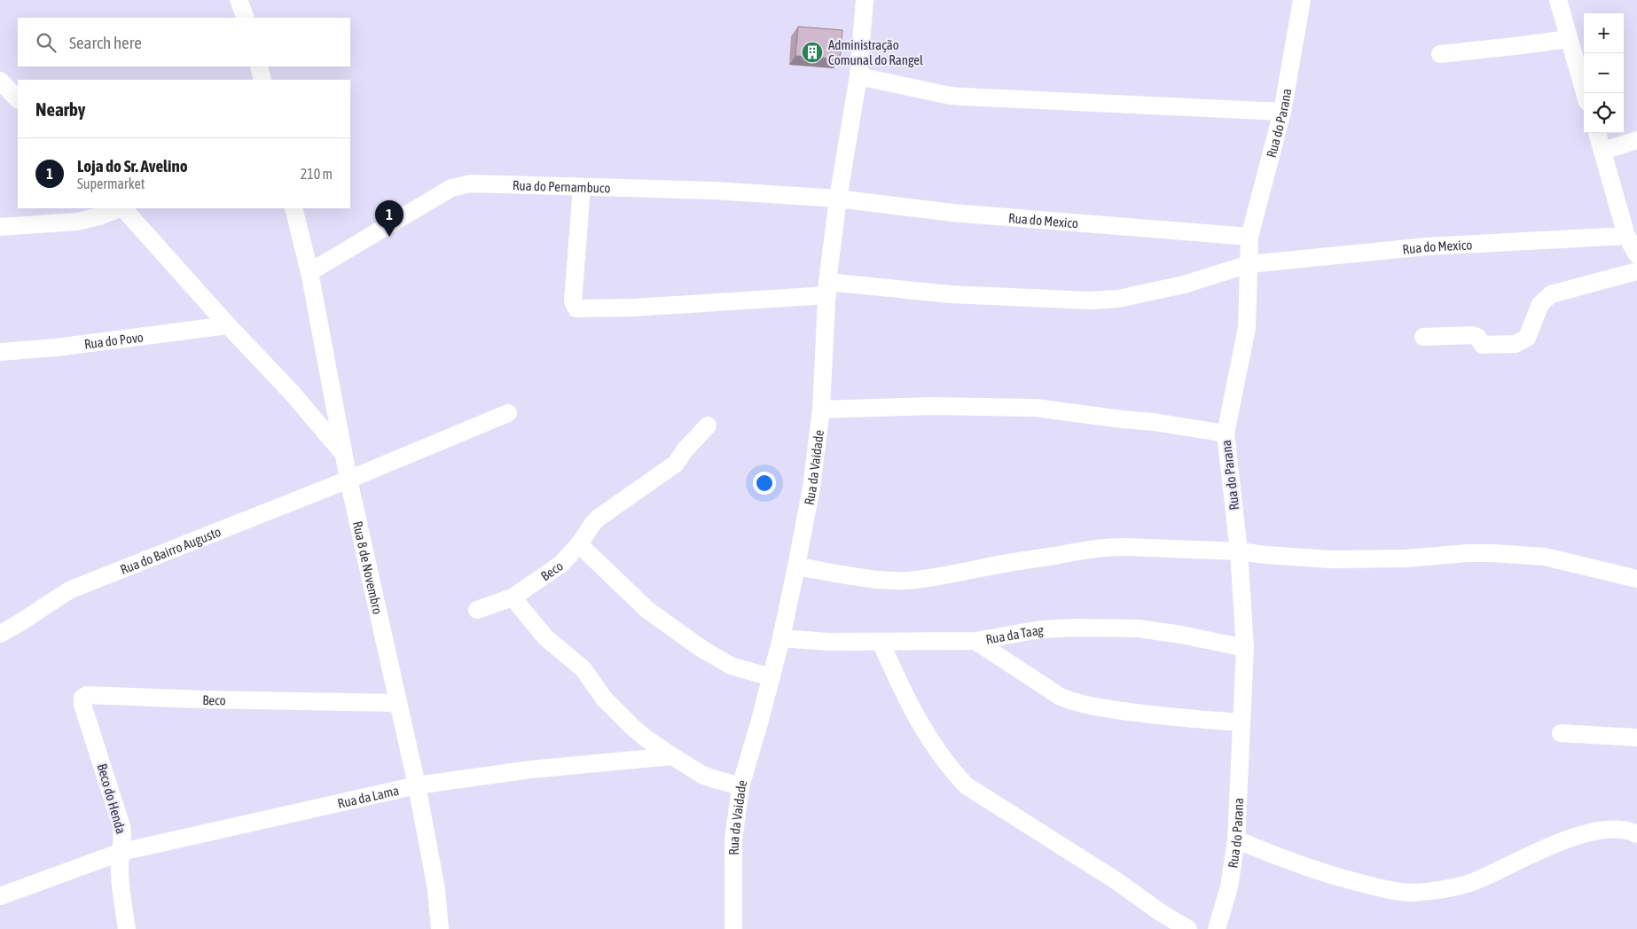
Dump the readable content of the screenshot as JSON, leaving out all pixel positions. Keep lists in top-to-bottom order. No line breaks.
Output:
{"streets":{"street":["Rua do Parana","Rua do Pernambuco","Rua do Mexico","Rua do Povo","Rua da Vaidade","Rua do Bairro Augusto","Rua 8 de Novembro","Beco","Rua da Taag","Rua da Lama","Beco do Henda"]},"crossings":[["Rua do Parana","Rua do Mexico"],["Rua do Parana","Rua da Taag"],["Rua do Pernambuco","Rua do Mexico"],["Rua do Pernambuco","Rua da Vaidade"],["Rua do Pernambuco","Rua 8 de Novembro"],["Rua do Mexico","Rua da Vaidade"],["Rua da Vaidade","Rua da Taag"],["Rua do Bairro Augusto","Rua 8 de Novembro"],["Rua 8 de Novembro","Beco"],["Rua 8 de Novembro","Rua da Lama"],["Beco","Beco do Henda"],["Rua da Lama","Beco do Henda"]],"places":{"building":["Administração Comunal do Rangel"]},"page":{"map_buttons":["+","−"],"search":"Search here","heading":"Nearby","list":[{"mark":"1","name":"Loja do Sr. Avelino","note":"Supermarket","value":"210 m"}],"pins":"1"}}
